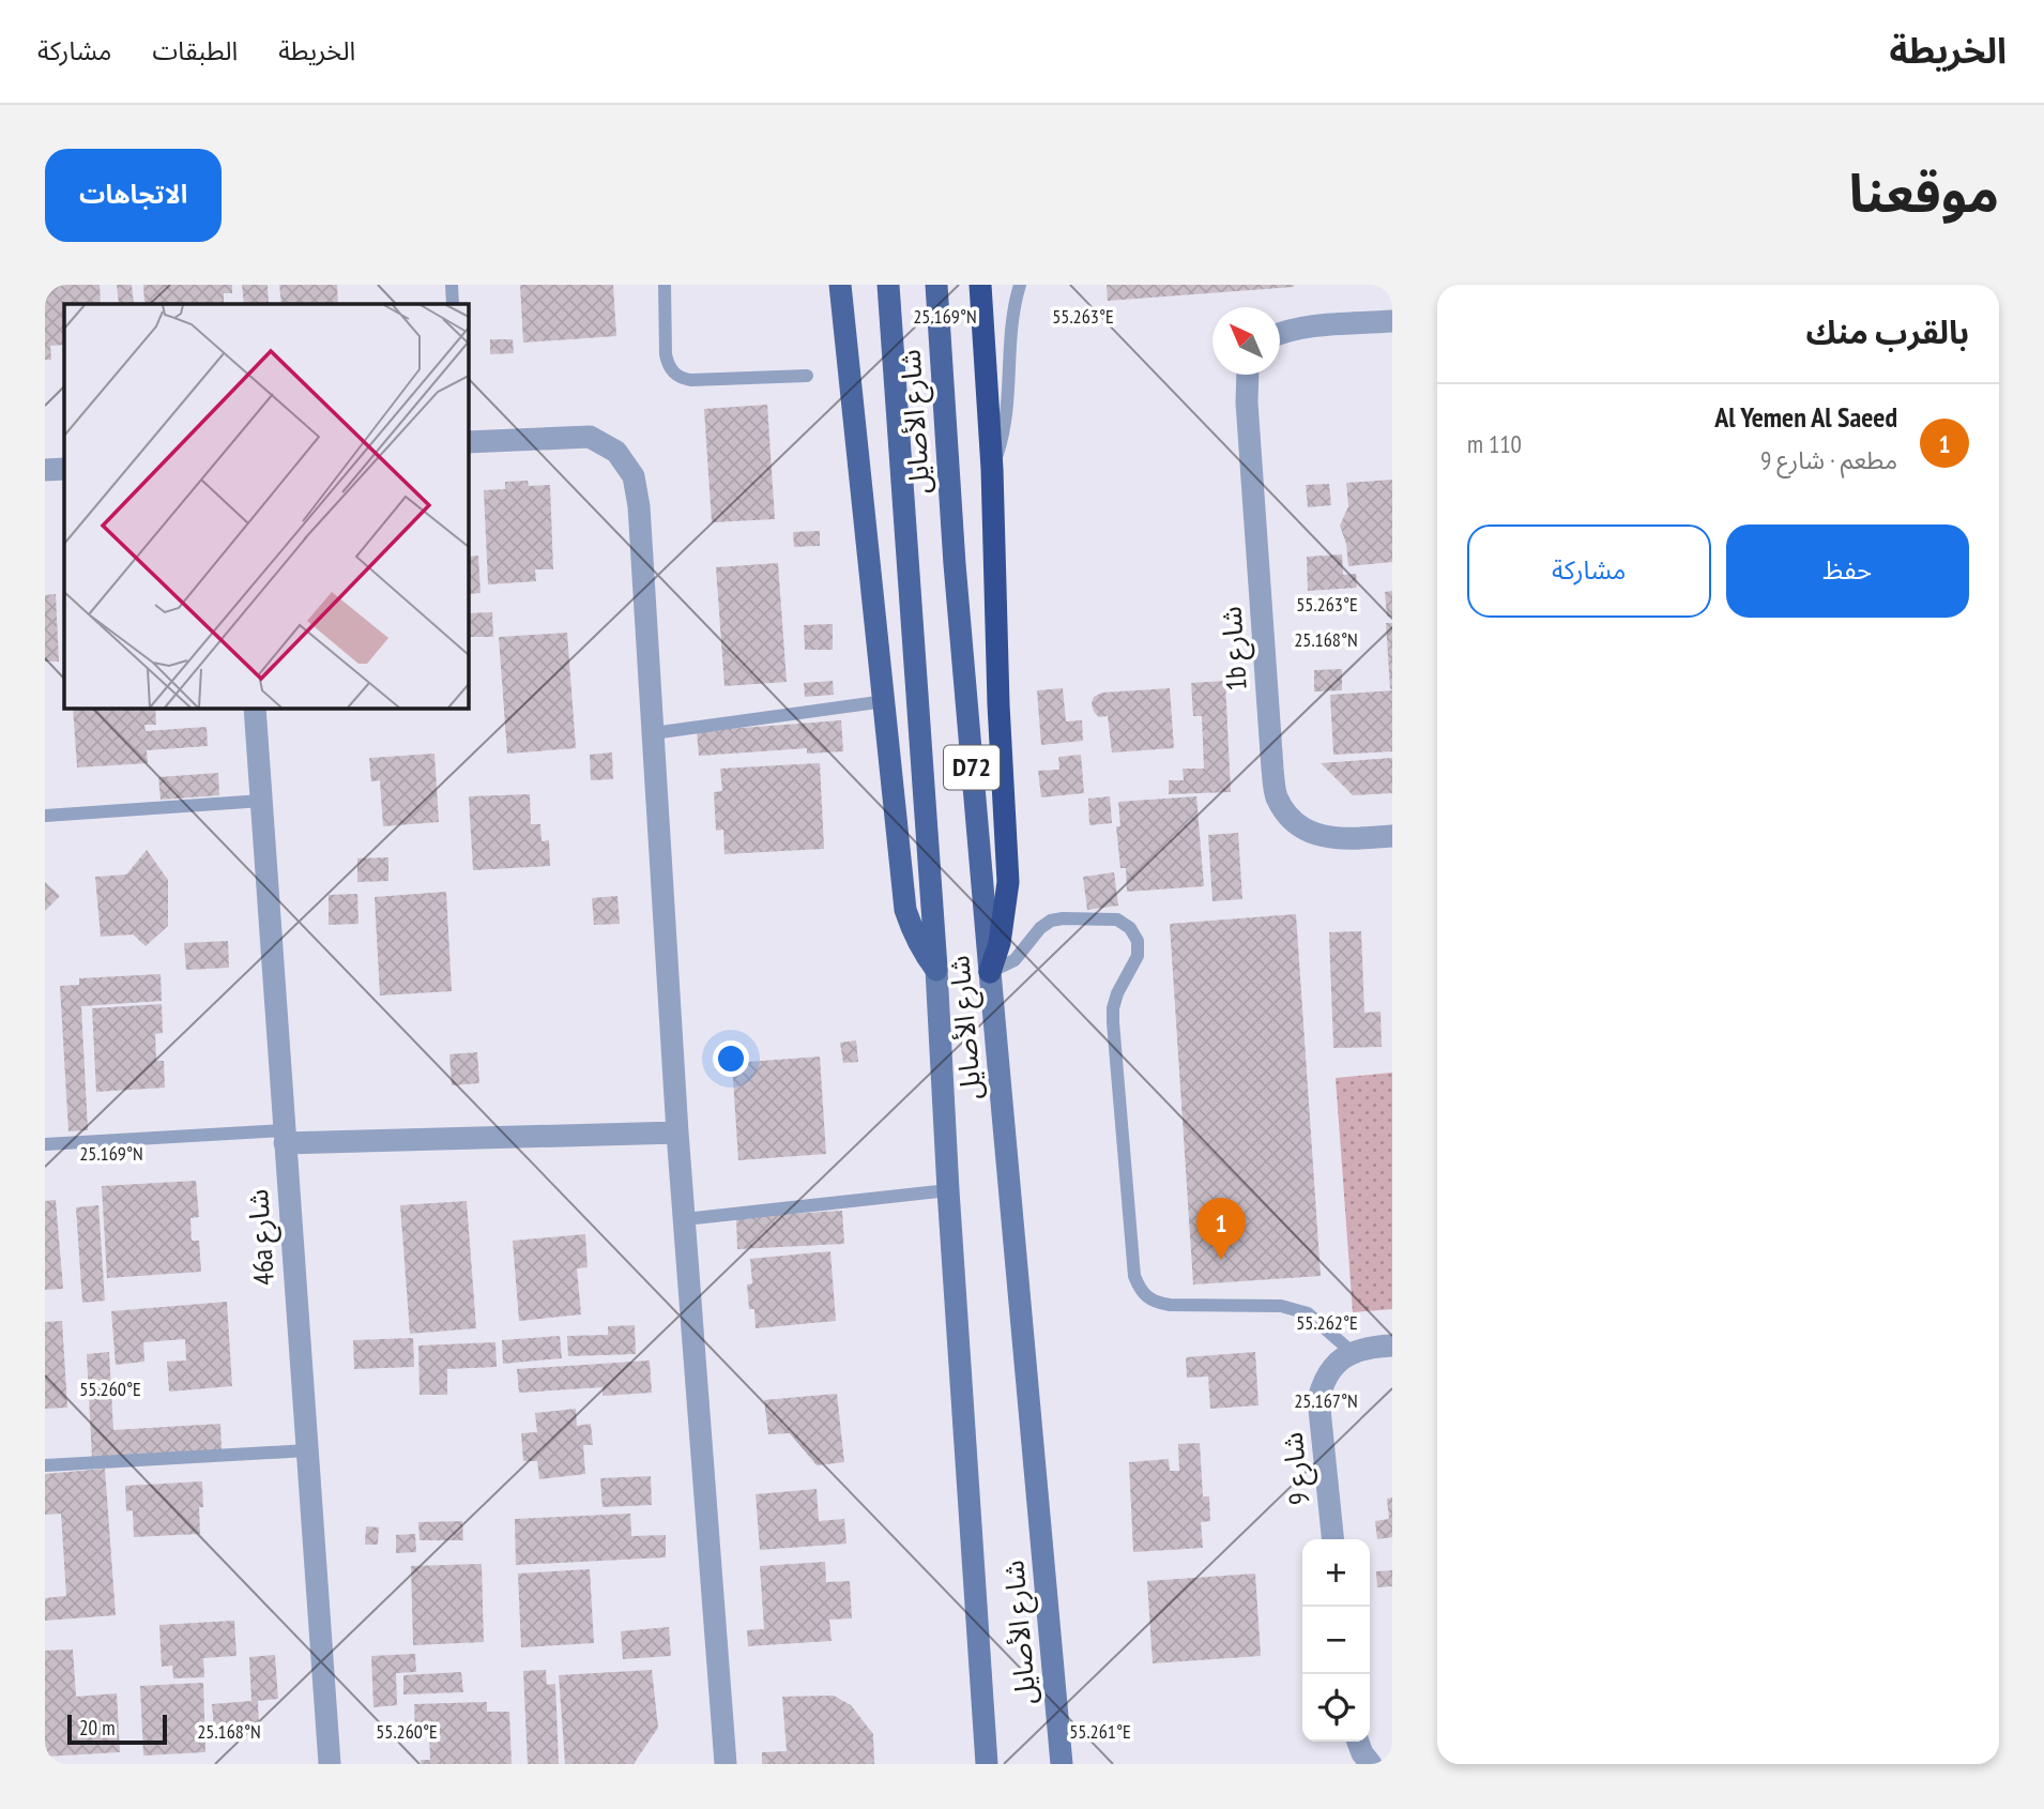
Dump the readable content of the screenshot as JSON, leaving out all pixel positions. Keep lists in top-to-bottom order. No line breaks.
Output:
{"streets":{"main road":["شارع الأصايل","D72"],"street":["1b شارع","46a شارع","شارع 9"]},"scale_bar":"20 m","north":"top left","page":{"header":"الخريطة","nav":["الخريطة","الطبقات","مشاركة"],"title":"موقعنا","buttons":["الاتجاهات",["حفظ","مشاركة"]],"heading":"بالقرب منك","list":[{"mark":"1","name":"Al Yemen Al Saeed","note":"مطعم · شارع 9","value":"110 m"}],"pins":"1","map_buttons":["+","−"],"scale":"20 m"},"coordinates":["25.169°N","55.263°E","25.168°N","55.262°E","55.260°E","25.167°N","55.261°E"]}
